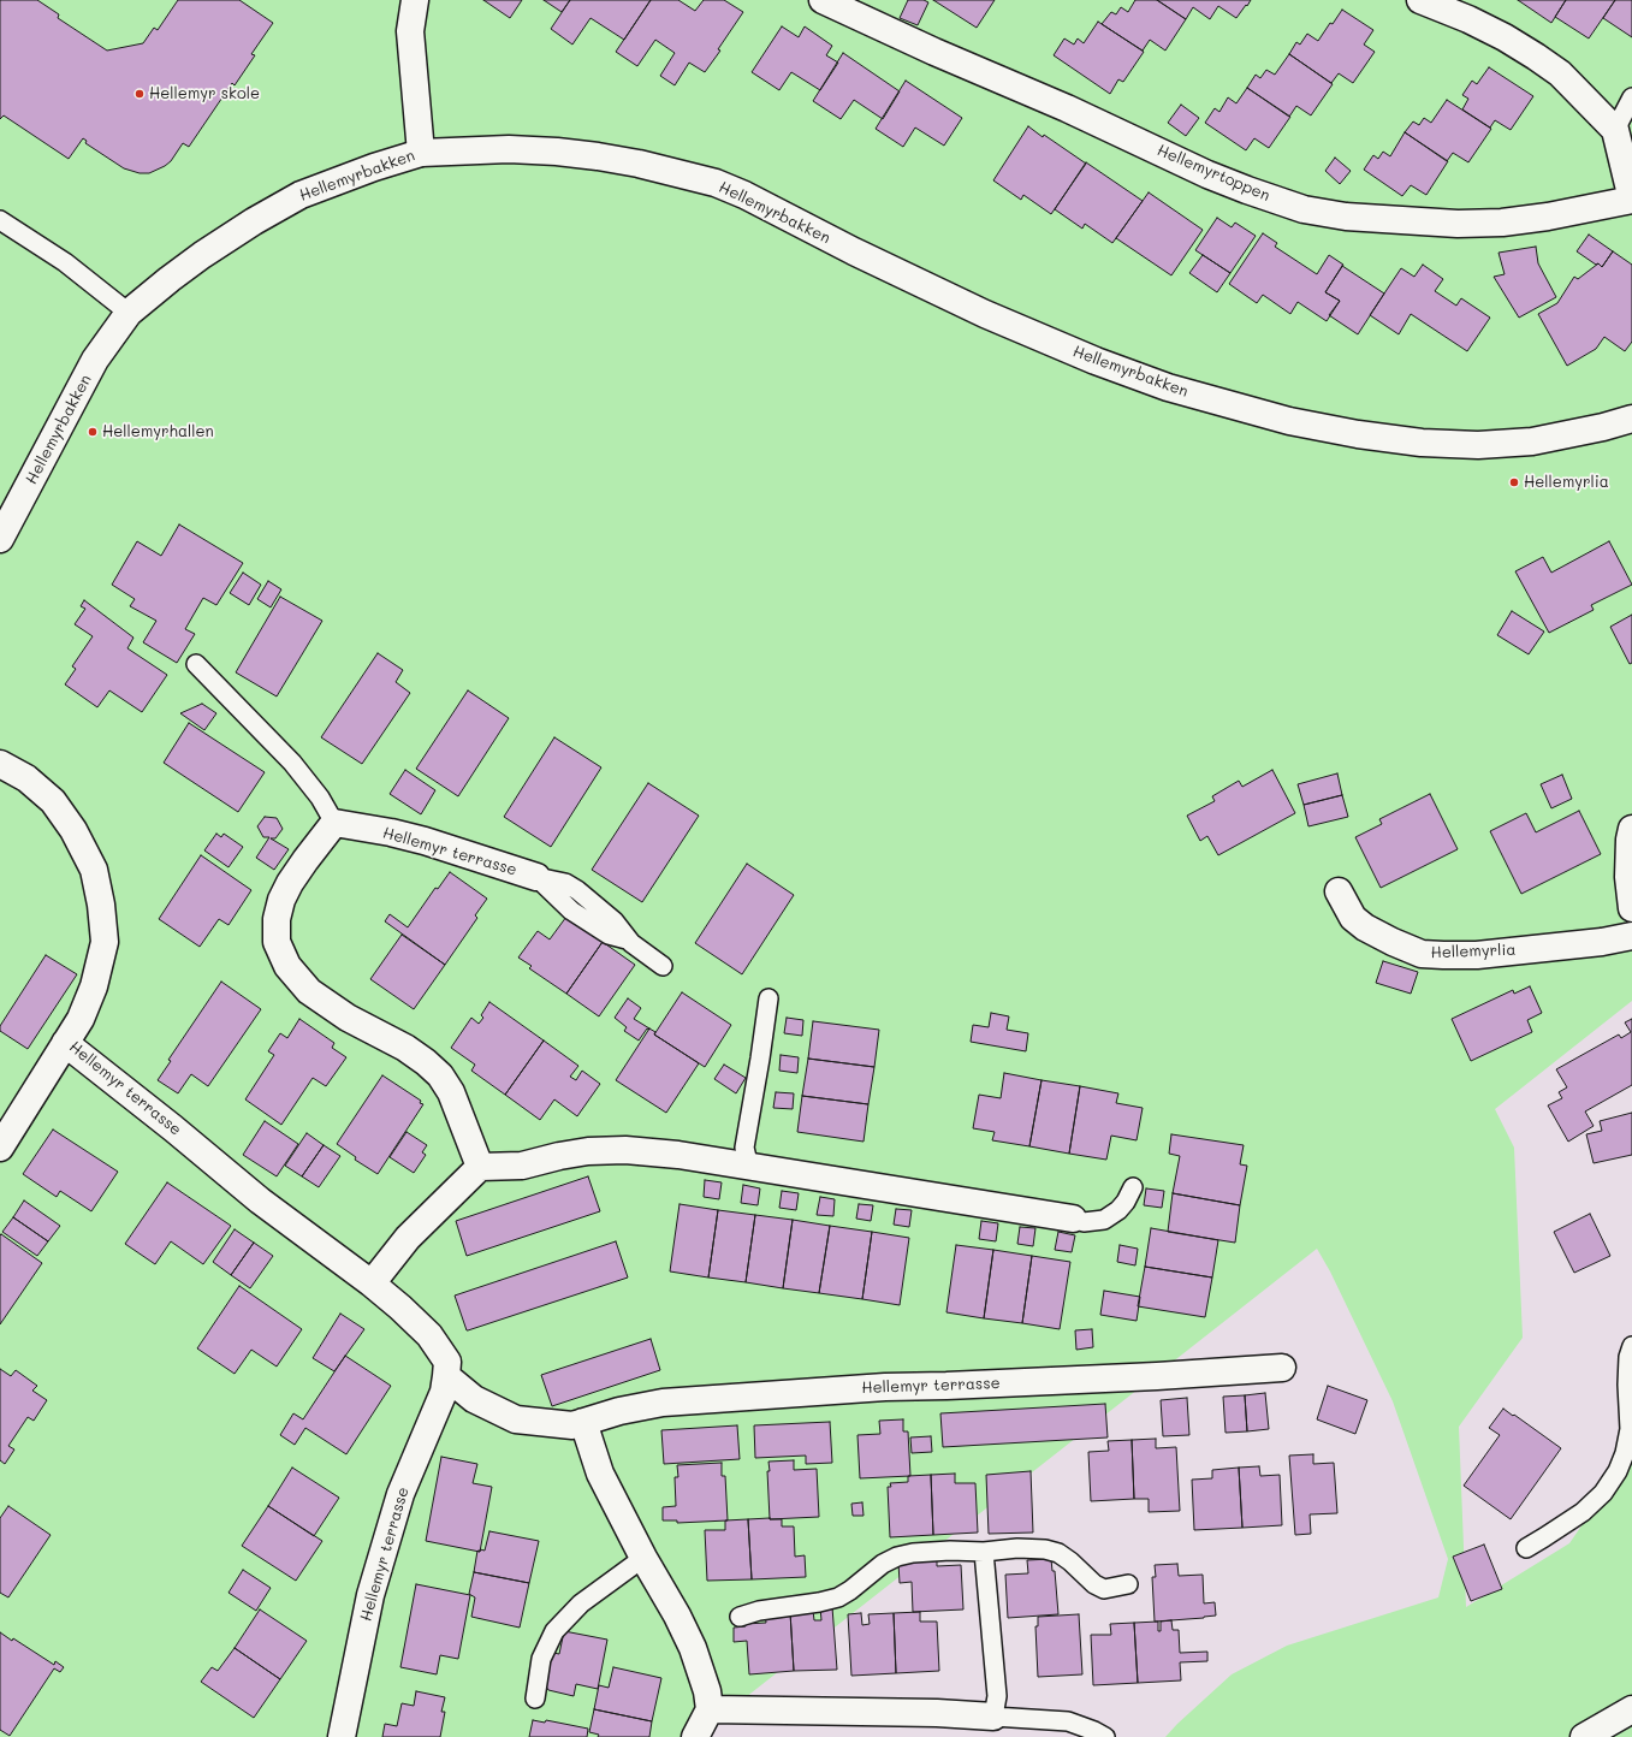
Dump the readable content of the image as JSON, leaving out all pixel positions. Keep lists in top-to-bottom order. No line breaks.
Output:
{"streets":{"main road":["Hellemyrtoppen","Hellemyrbakken","Hellemyr terrasse","Hellemyrlia"]},"places":["Hellemyr skole","Hellemyrhallen","Hellemyrlia"]}
